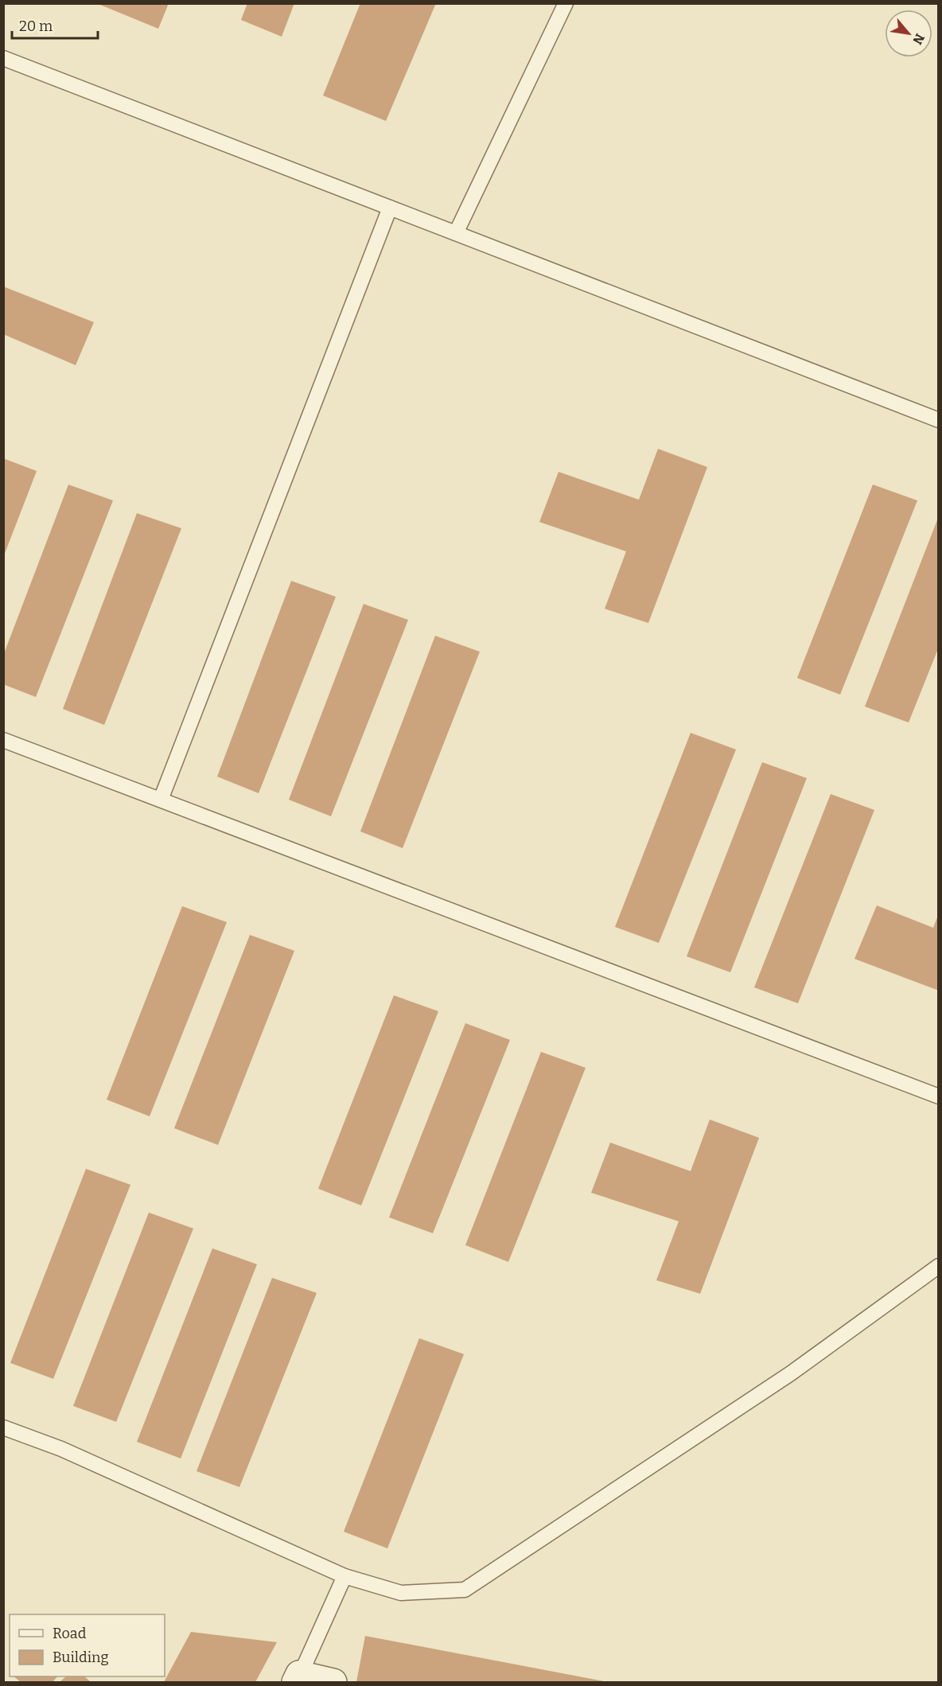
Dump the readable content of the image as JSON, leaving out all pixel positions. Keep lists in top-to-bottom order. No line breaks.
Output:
{"legend":["Road","Building"],"scale_bar":"20 m","north":"bottom right"}
